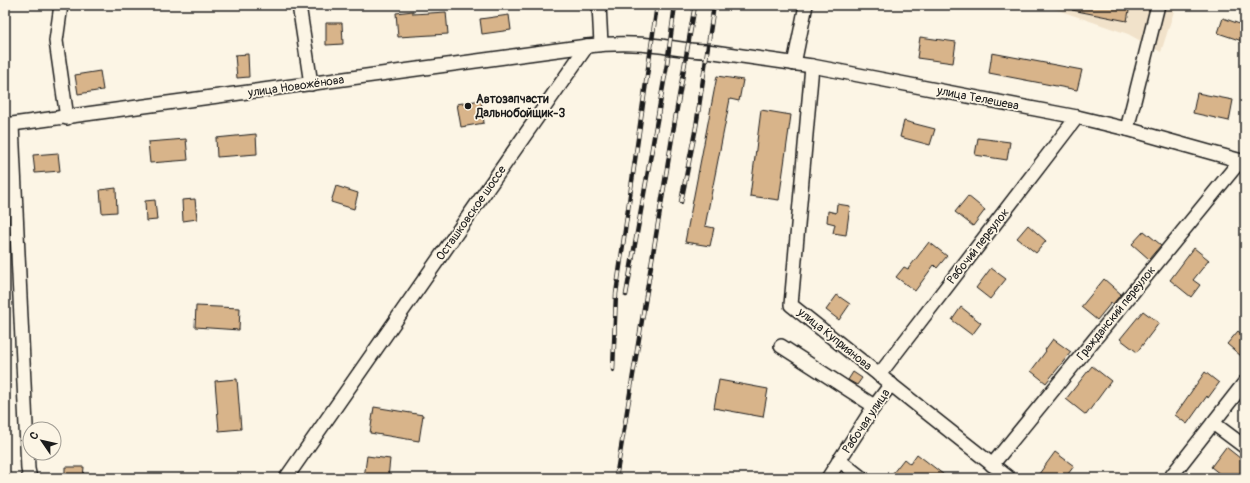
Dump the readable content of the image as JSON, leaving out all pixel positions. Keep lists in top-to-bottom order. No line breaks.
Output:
{"streets":{"street":["улица Новожёнова","улица Телешева","Осташковское шоссе","Рабочий переулок","Гражданский переулок","улица Куприянова","Рабочая улица"]},"crossings":[["улица Новожёнова","Осташковское шоссе"],["улица Телешева","Рабочий переулок"],["улица Телешева","Гражданский переулок"],["улица Телешева","улица Куприянова"],["Рабочий переулок","улица Куприянова"],["Гражданский переулок","улица Куприянова"],["улица Куприянова","Рабочая улица"]],"places":["Автозапчасти Дальнобойщик-3"],"north":"top left"}
